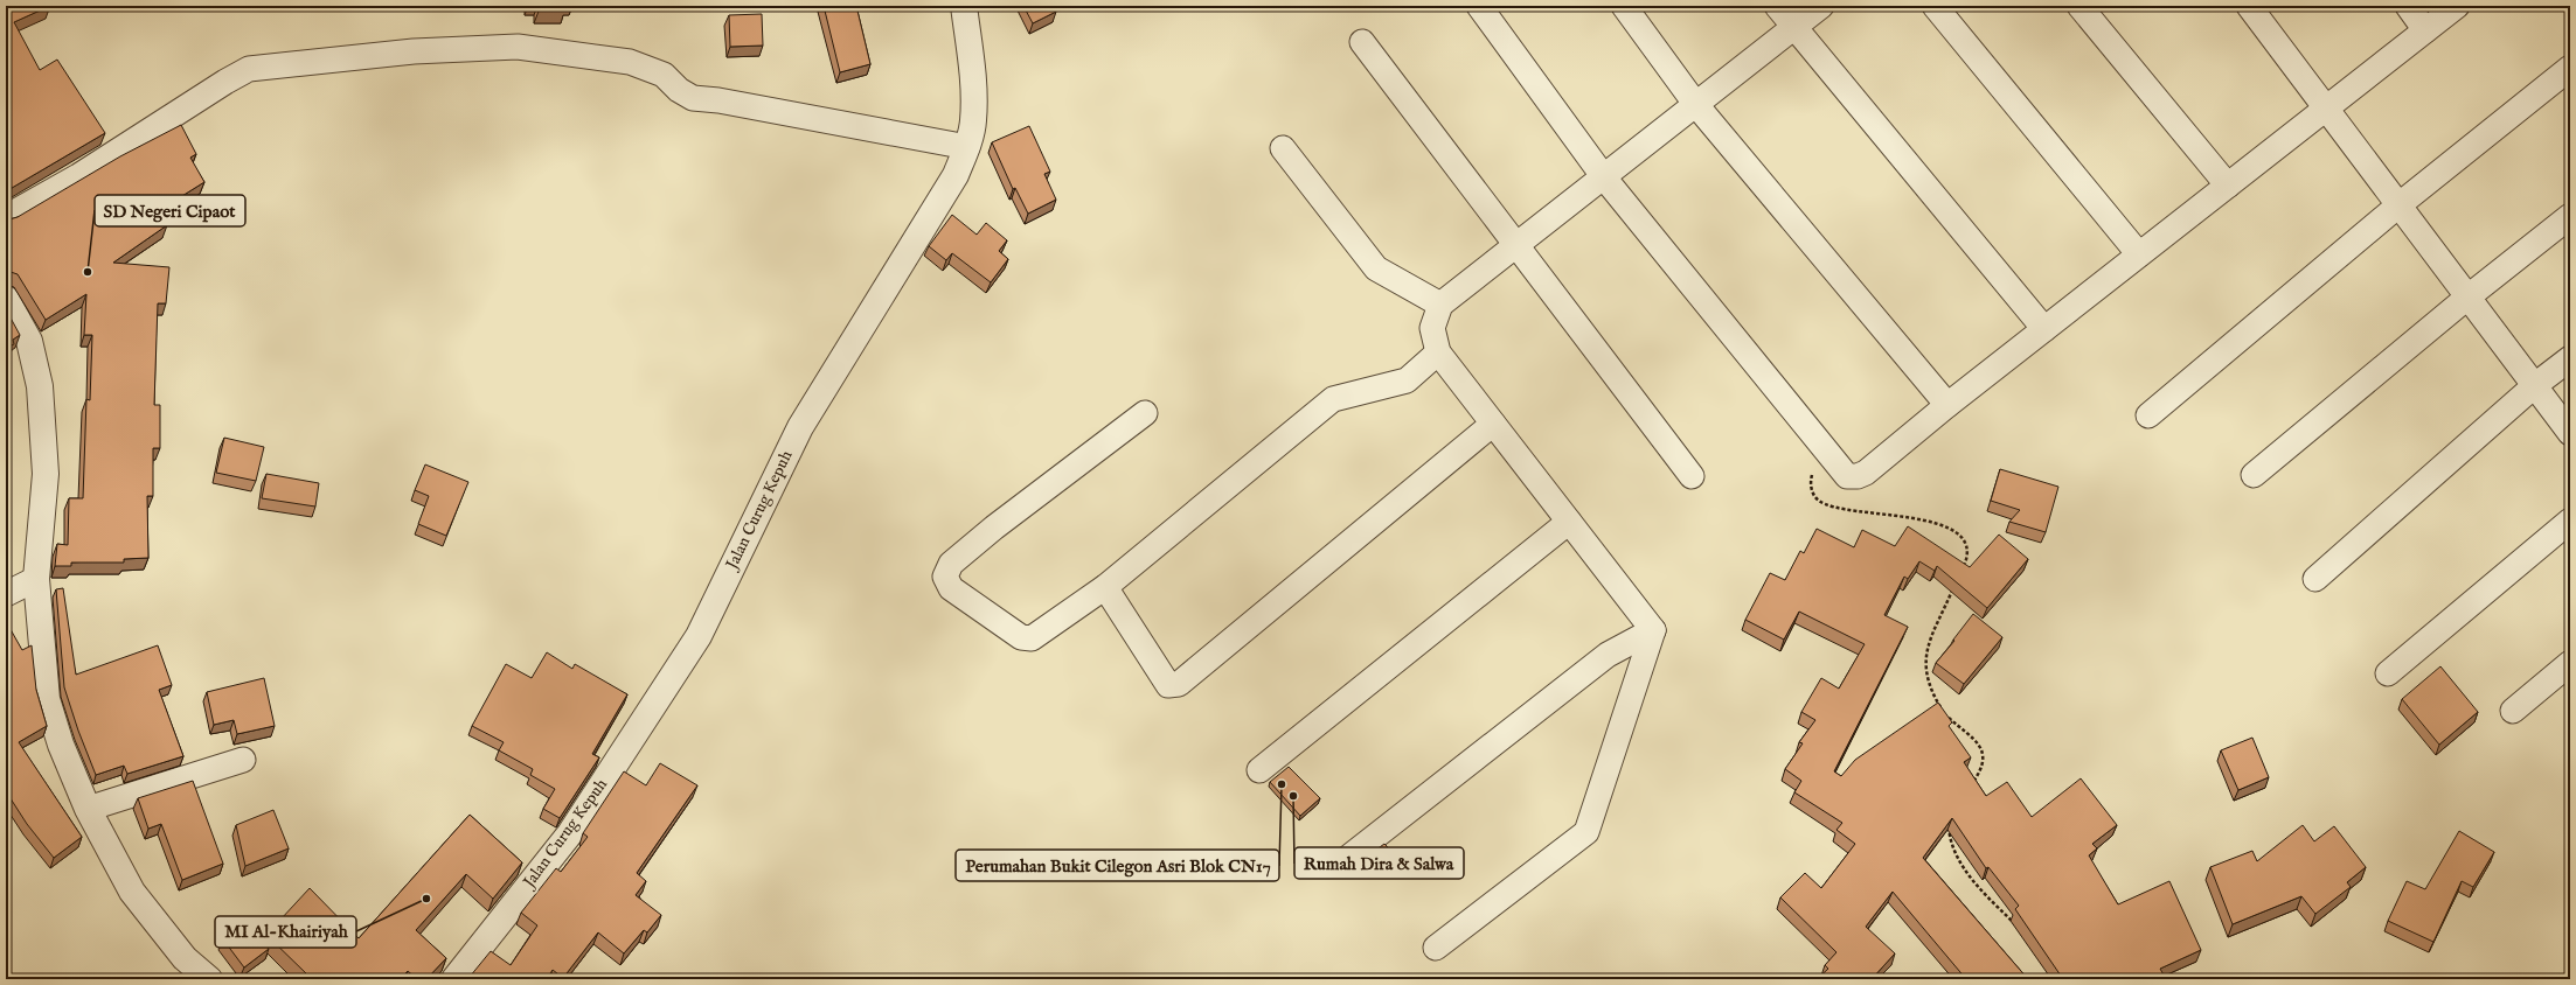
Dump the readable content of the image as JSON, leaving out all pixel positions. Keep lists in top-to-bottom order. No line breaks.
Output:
{"streets":{"street":["Jalan Curug Kepuh"]},"places":["SD Negeri Cipaot","Perumahan Bukit Cilegon Asri Blok CN17","Rumah Dira & Salwa","MI Al-Khairiyah"]}
